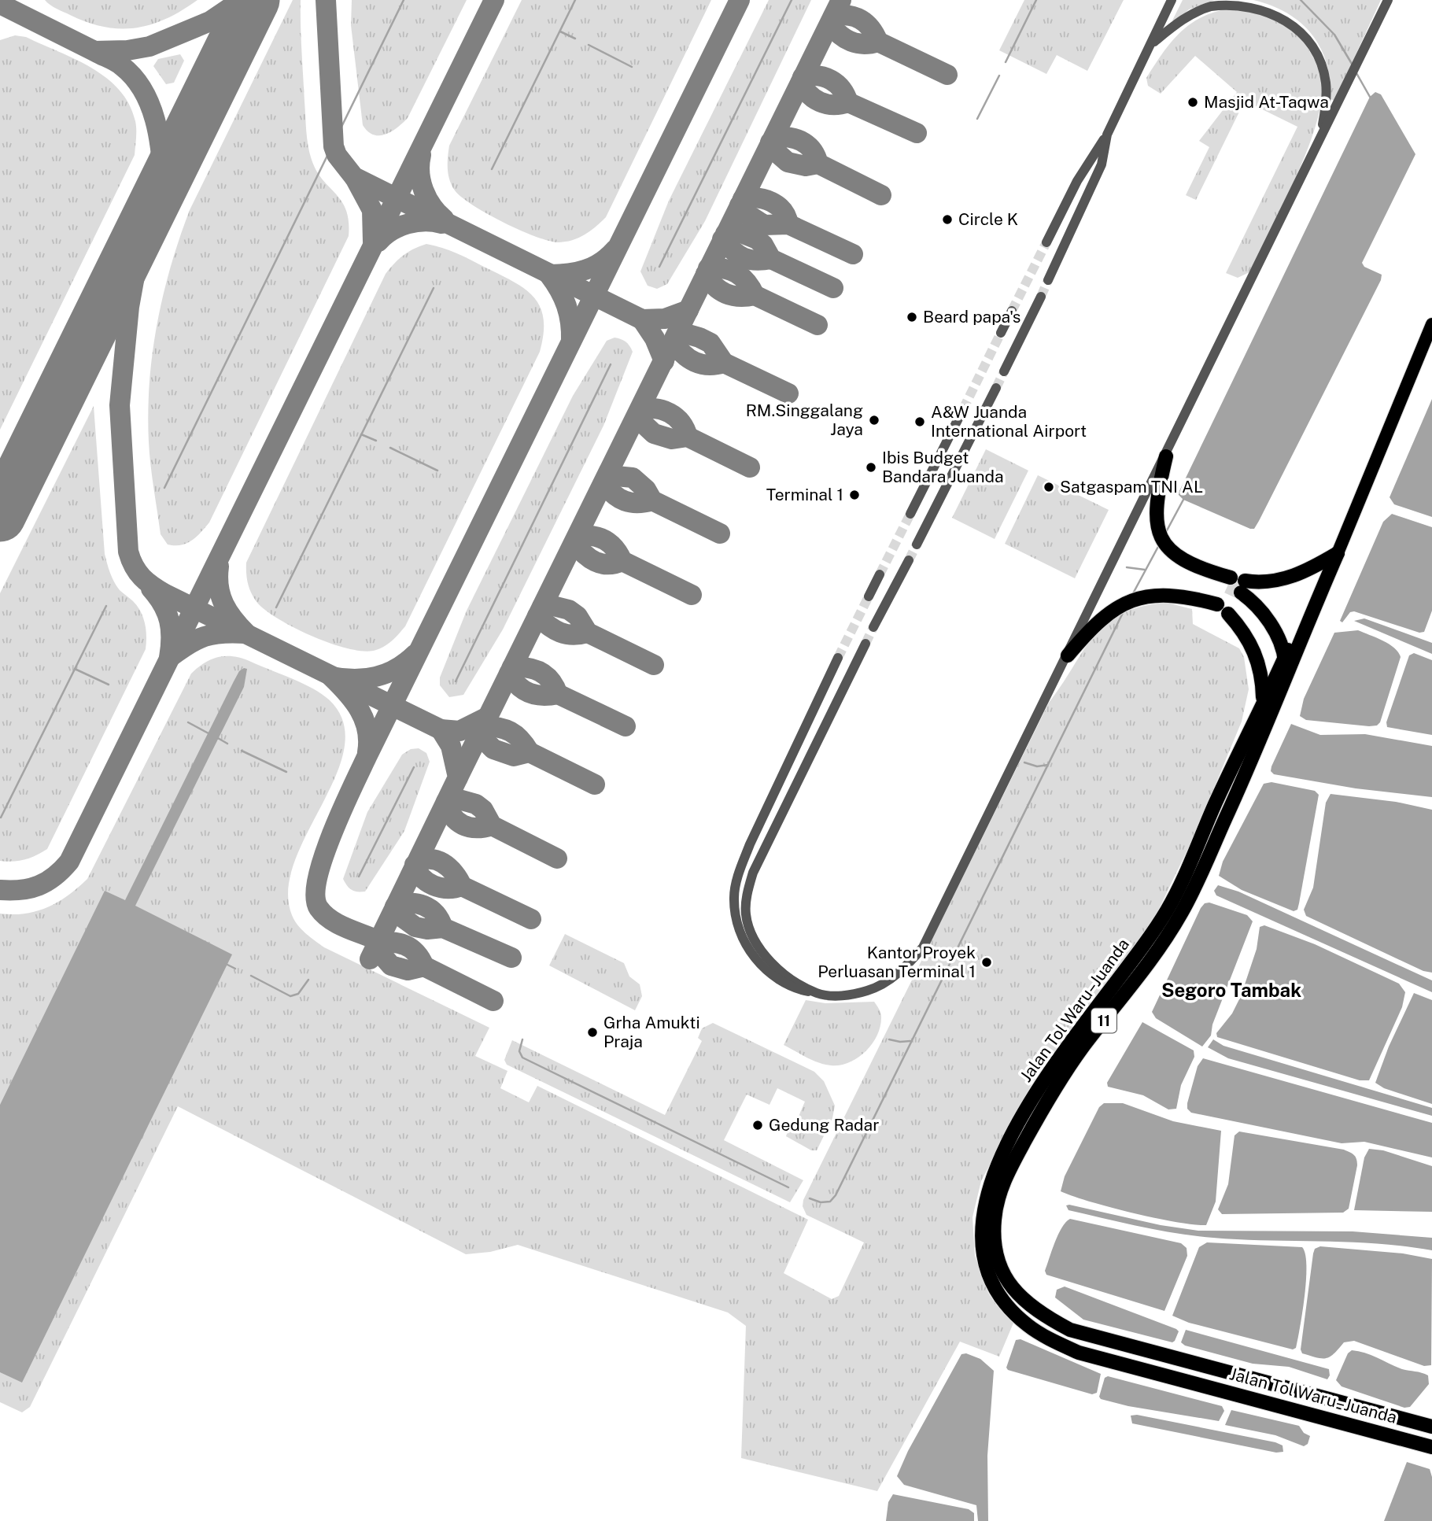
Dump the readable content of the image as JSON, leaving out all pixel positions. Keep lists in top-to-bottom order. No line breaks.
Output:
{"streets":{"highway":["Jalan Tol Waru–Juanda","11"]},"districts":["Segoro Tambak"],"places":["Masjid At-Taqwa","Circle K","Beard papa's","RM.Singgalang Jaya","A&W Juanda International Airport","Ibis Budget Bandara Juanda","Satgaspam TNI AL","Terminal 1","Kantor Proyek Perluasan Terminal 1","Grha Amukti Praja","Gedung Radar"]}
